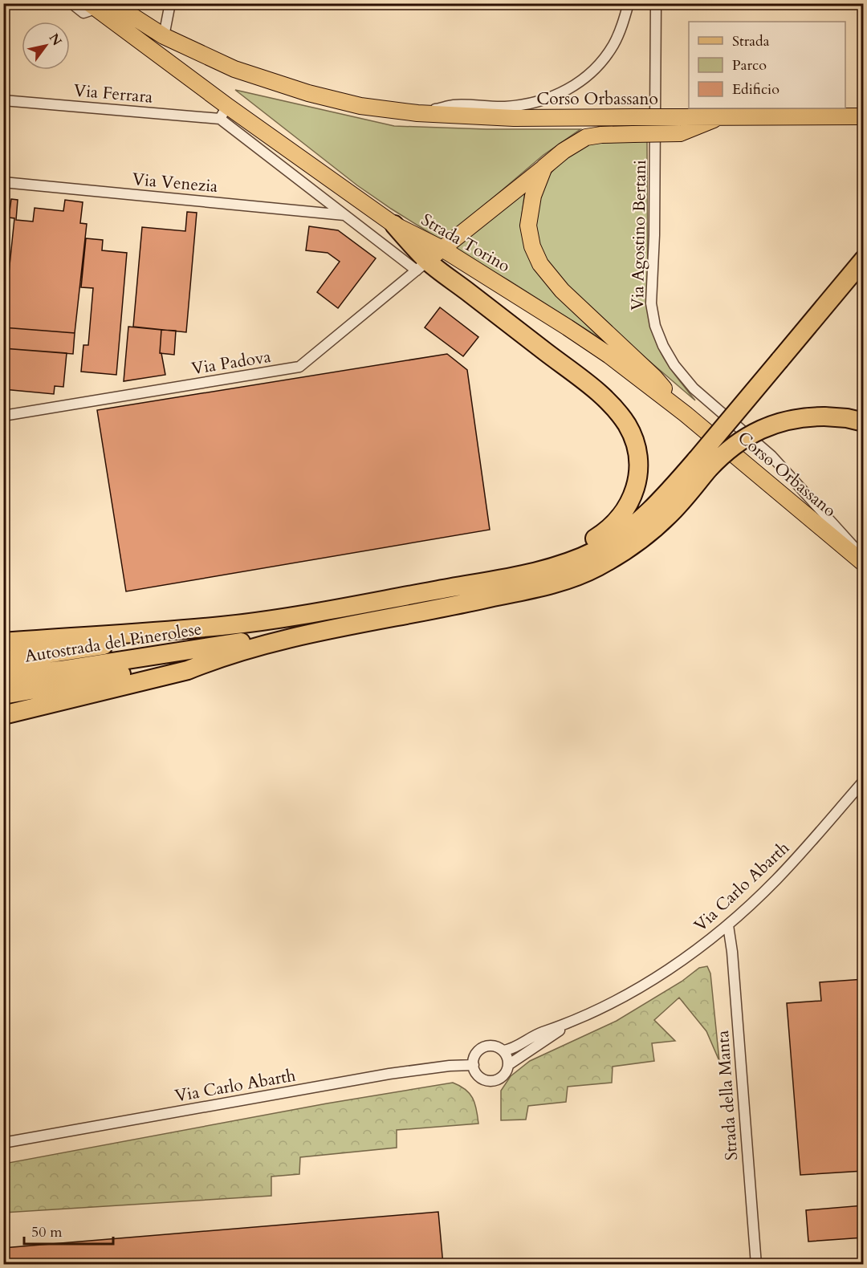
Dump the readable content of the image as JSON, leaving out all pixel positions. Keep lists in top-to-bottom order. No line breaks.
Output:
{"streets":{"highway":["Autostrada del Pinerolese"],"main road":["Corso Orbassano","Strada Torino"],"street":["Via Ferrara","Via Venezia","Via Agostino Bertani","Via Padova","Via Carlo Abarth","Strada della Manta"]},"crossings":[["Via Ferrara","Strada Torino"],["Corso Orbassano","Strada Torino"],["Via Venezia","Strada Torino"],["Strada Torino","Via Padova"],["Via Carlo Abarth","Strada della Manta"]],"legend":["Strada","Parco","Edificio"],"scale_bar":"50 m","north":"top right"}
